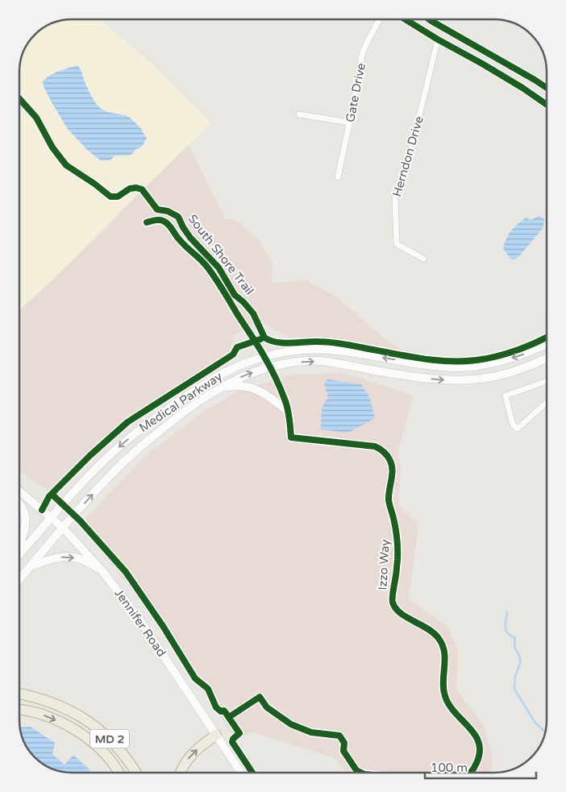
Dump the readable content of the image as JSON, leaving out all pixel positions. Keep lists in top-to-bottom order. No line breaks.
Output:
{"streets":{"highway":["MD 2"],"main road":["Medical Parkway","Jennifer Road"],"street":["Gate Drive","Herndon Drive","Izzo Way"],"cycle path":["South Shore Trail"]},"crossings":[["Medical Parkway","Jennifer Road"]],"scale_bar":"100 m"}
